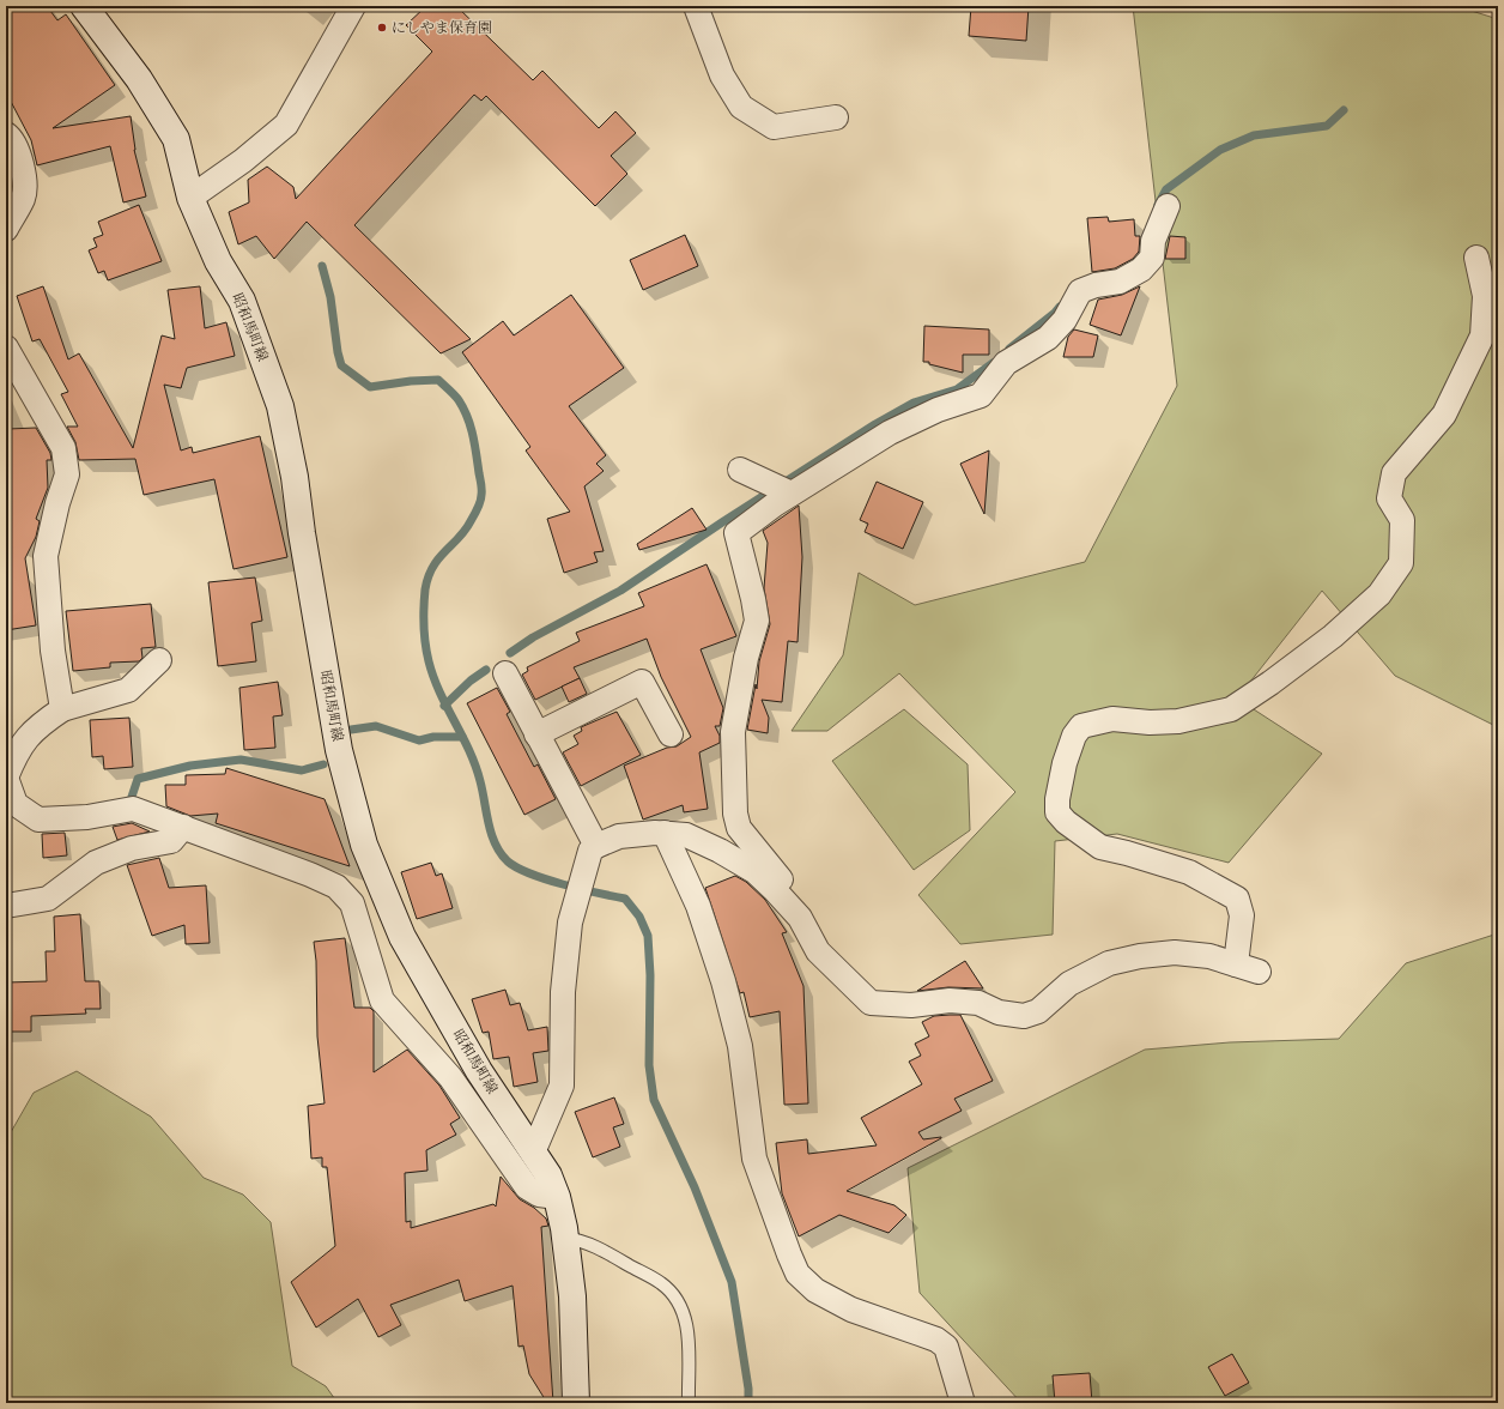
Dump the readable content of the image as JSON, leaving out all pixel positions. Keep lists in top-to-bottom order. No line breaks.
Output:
{"streets":{"main road":["昭和馬町線"]},"places":["にしやま保育園"]}
